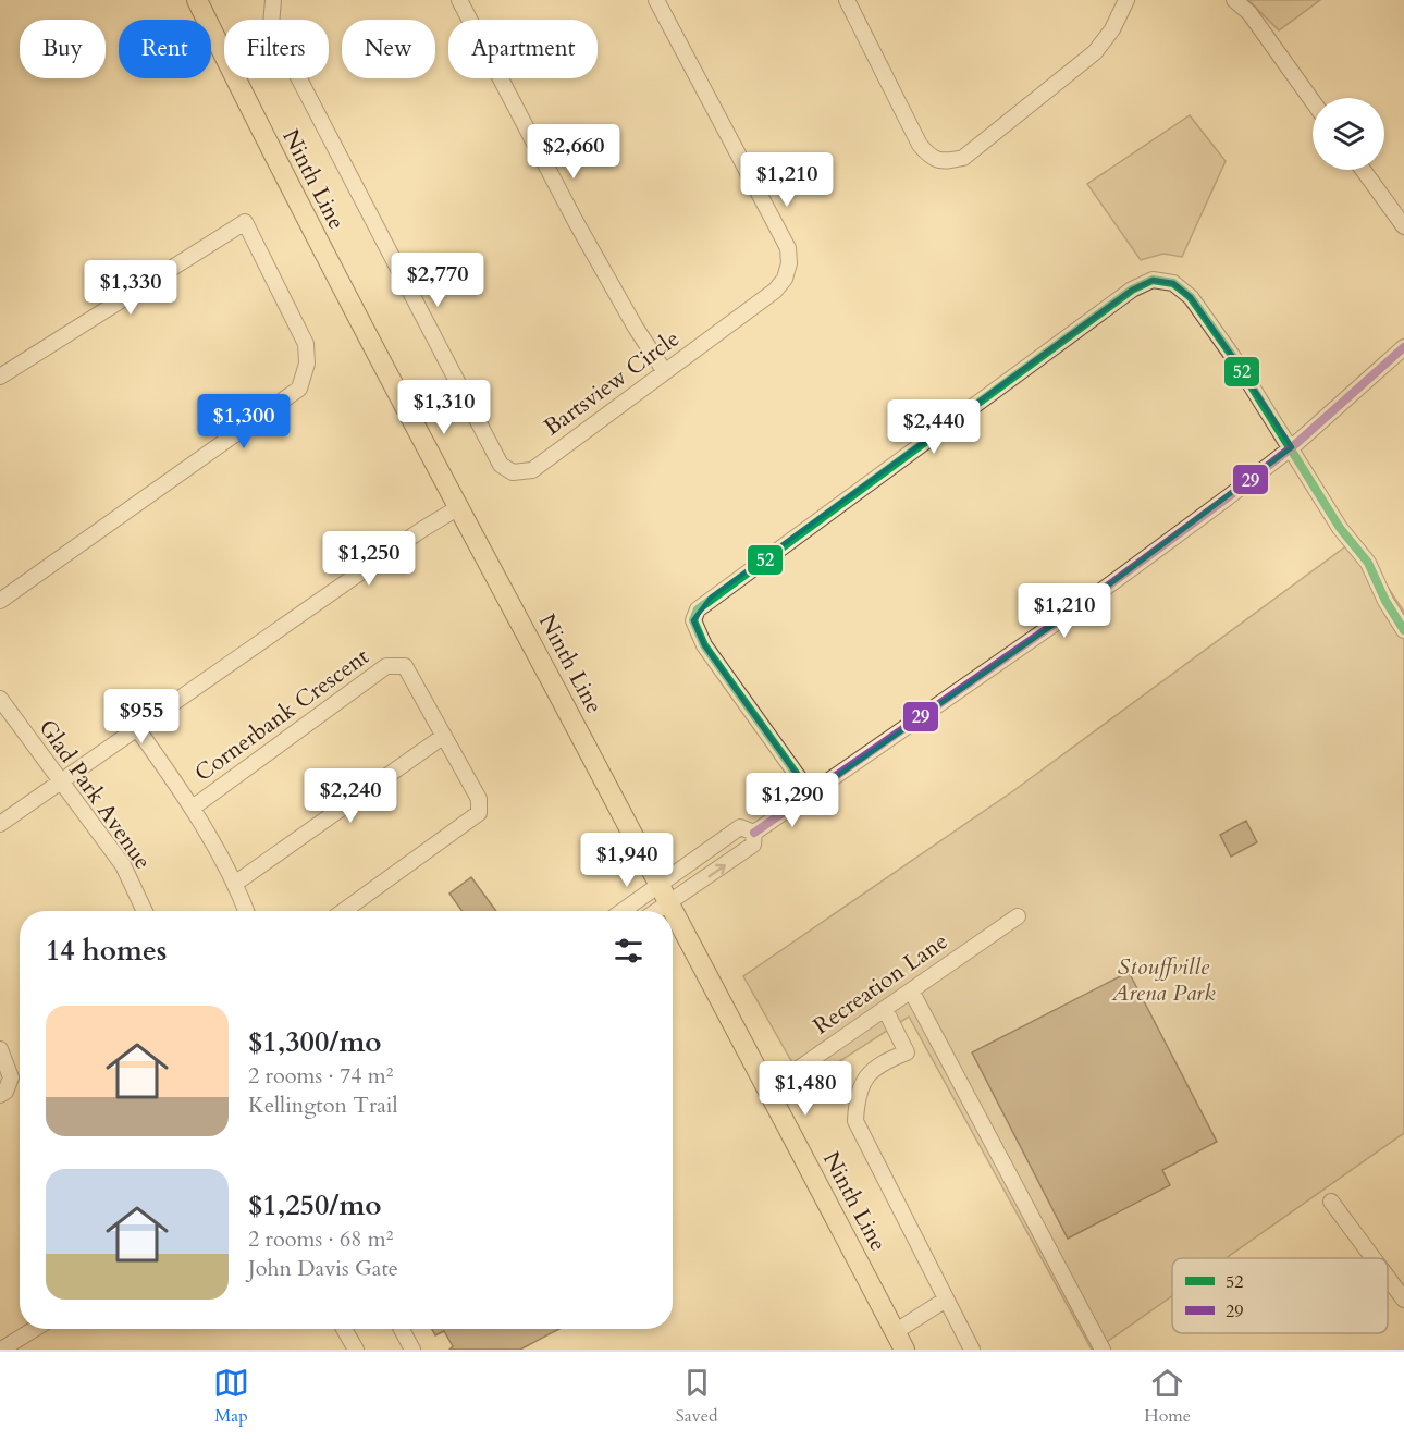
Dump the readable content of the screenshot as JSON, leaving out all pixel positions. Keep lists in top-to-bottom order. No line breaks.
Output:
{"streets":{"main road":["Ninth Line"],"street":["Bartsview Circle","Cornerbank Crescent","Glad Park Avenue","Recreation Lane"]},"crossings":[["Ninth Line","Recreation Lane"]],"parks":["Stouffville Arena Park"],"lines":["transit line 52","transit line 29"],"legend":["52","29"],"page":{"chip":["Buy","Rent","Filters","New","Apartment"],"price":["$2,660","$1,210","$2,770","$1,330","$1,310","$1,300","$2,440","$1,250","$1,210","$955","$2,240","$1,290","$1,940","$1,480"],"heading":"14 homes","list":[{"name":"$1,300/mo","note":"2 rooms · 74 m² · Kellington Trail"},{"name":"$1,250/mo","note":"2 rooms · 68 m² · John Davis Gate"}],"tabs":["Map","Saved","Home"]}}
